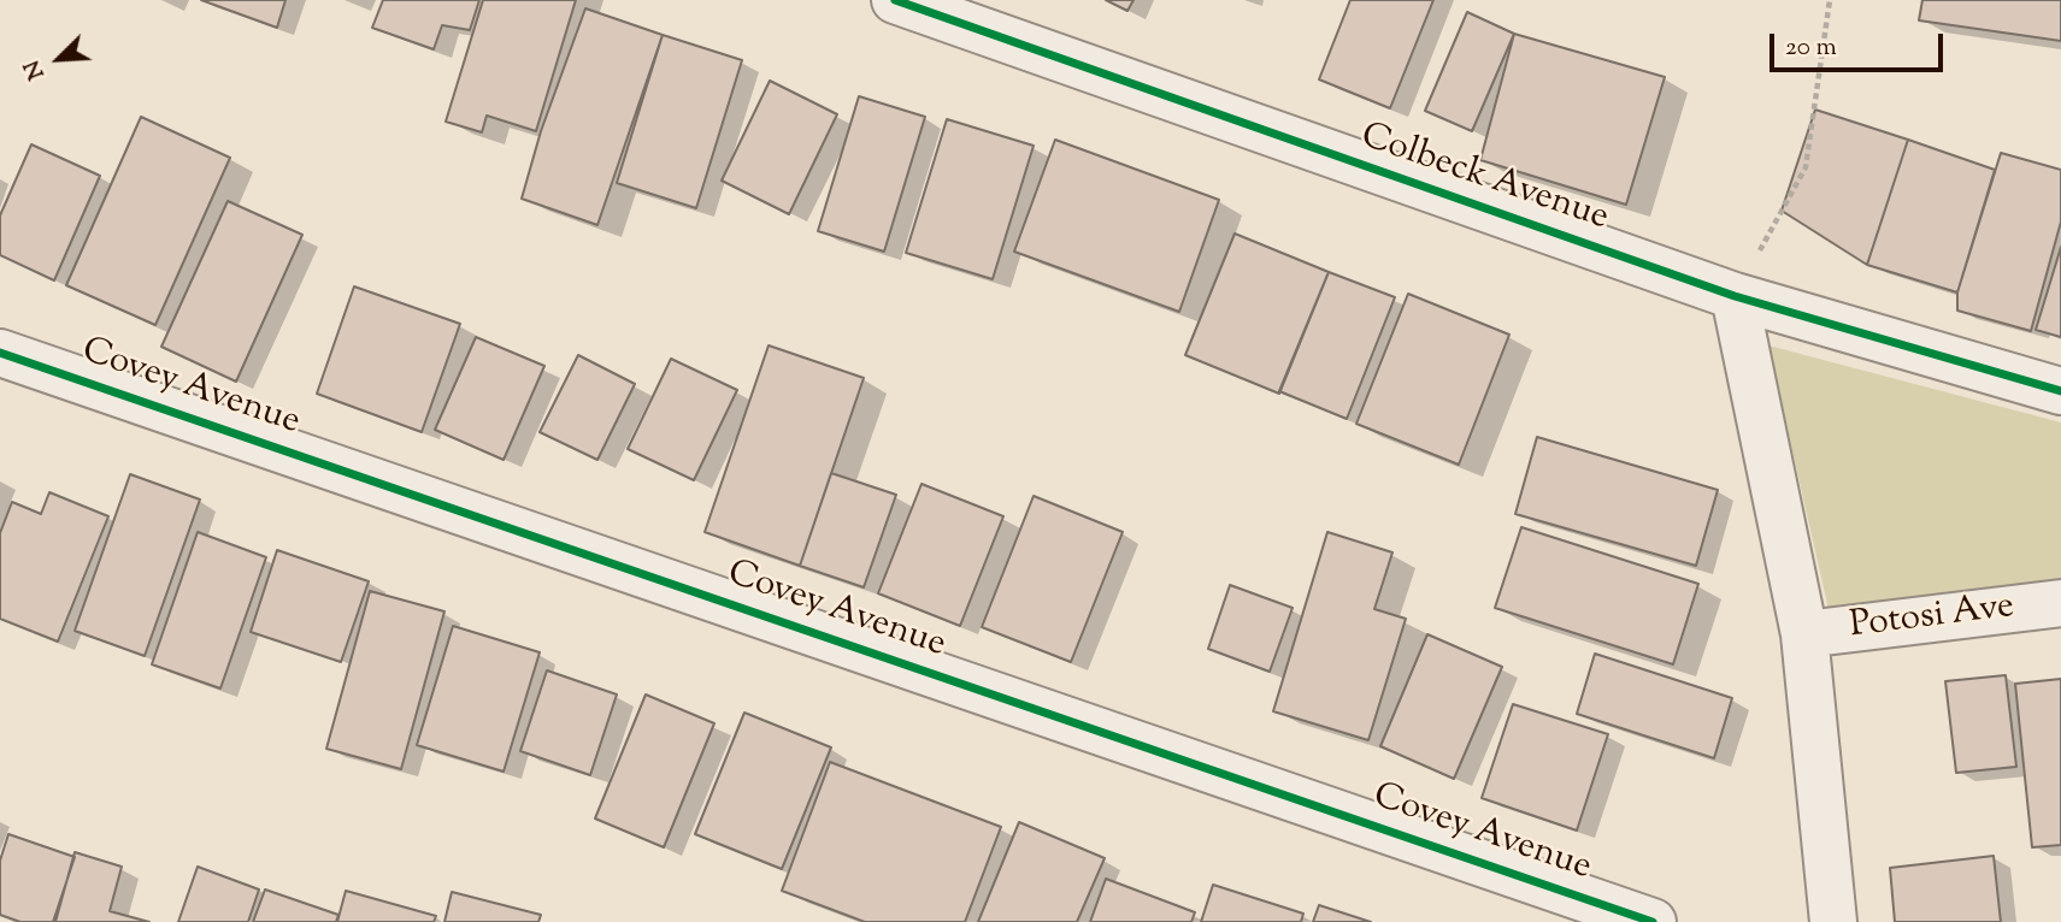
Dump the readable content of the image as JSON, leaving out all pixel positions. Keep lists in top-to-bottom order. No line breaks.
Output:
{"streets":{"street":["Colbeck Avenue","Covey Avenue","Potosi Ave"]},"scale_bar":"20 m","north":"bottom left"}
